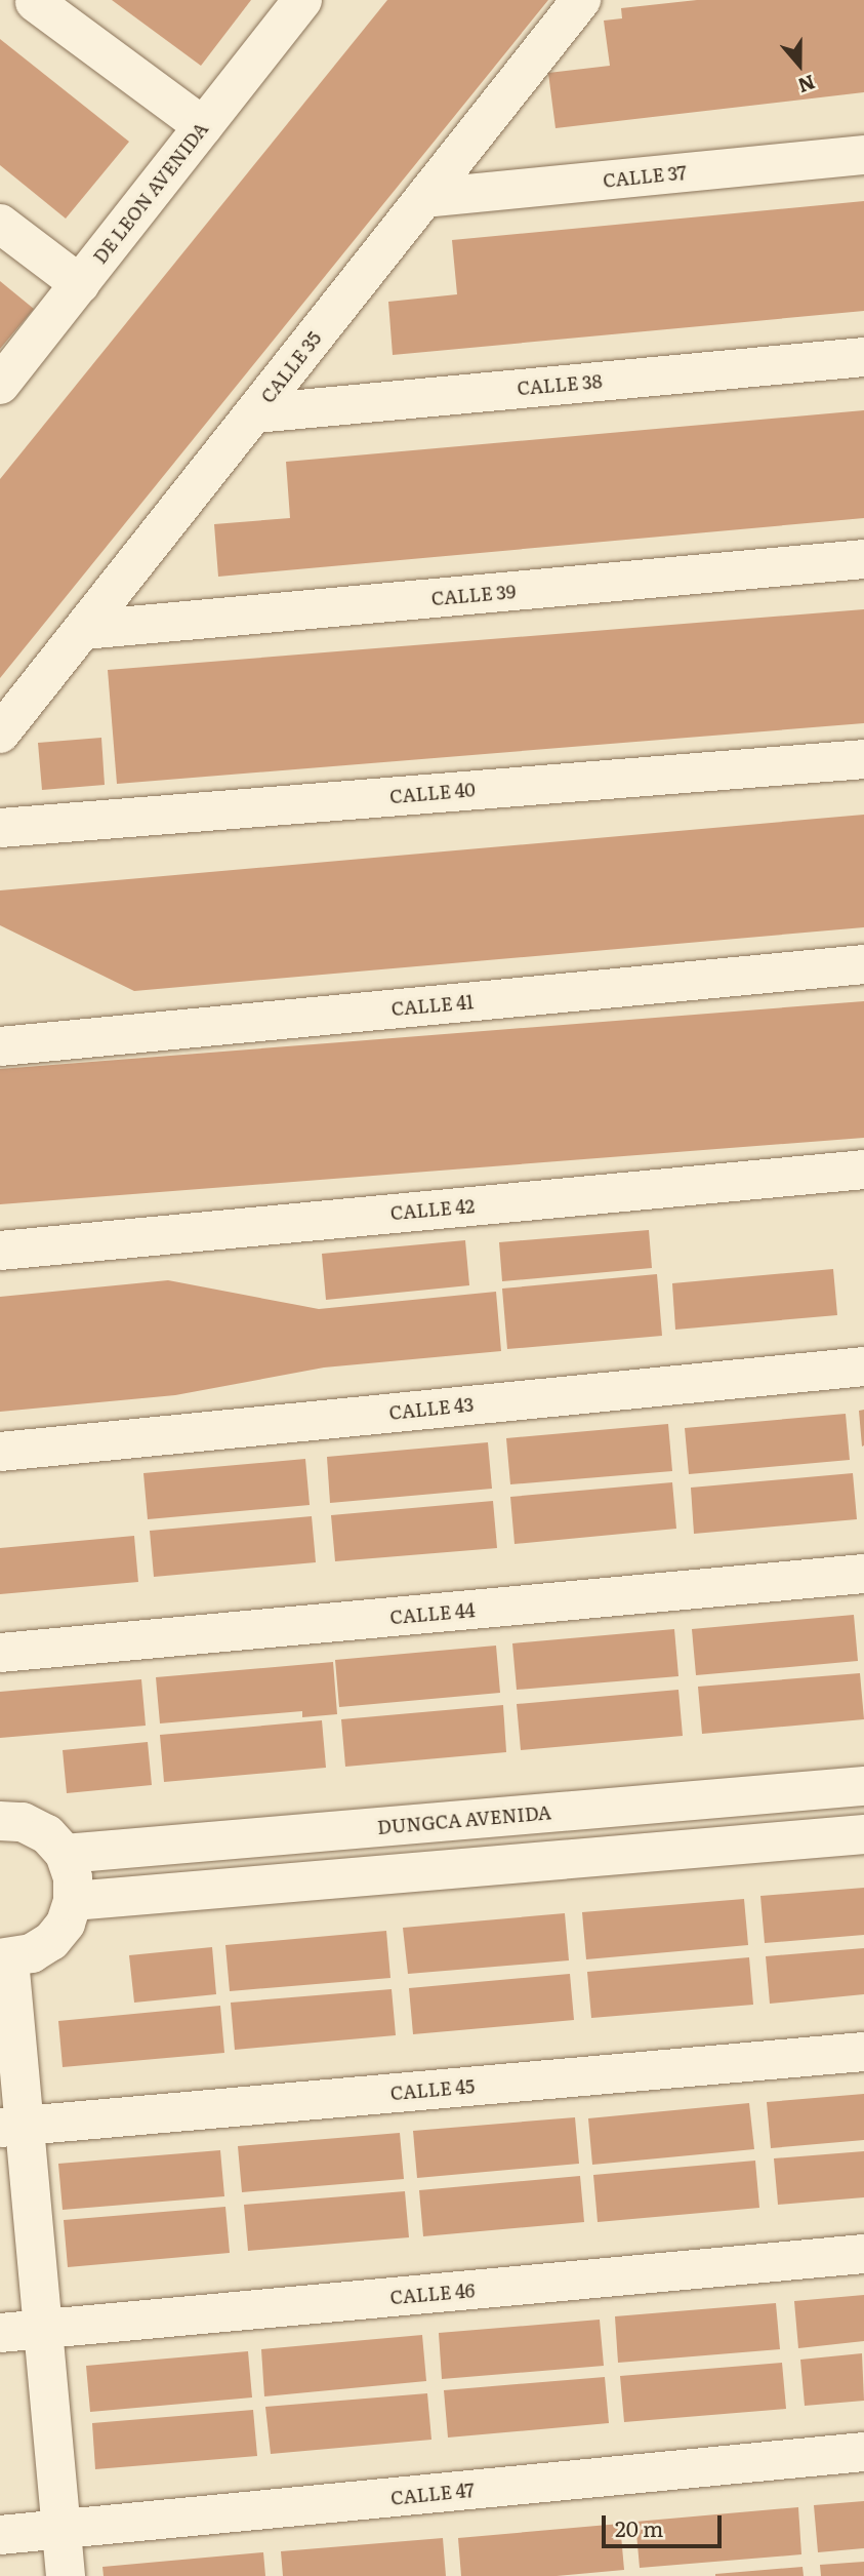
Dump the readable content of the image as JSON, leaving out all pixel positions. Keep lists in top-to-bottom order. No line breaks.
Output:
{"streets":{"street":["CALLE 37","DE LEON AVENIDA","CALLE 35","CALLE 38","CALLE 39","CALLE 40","CALLE 41","CALLE 42","CALLE 43","CALLE 44","DUNGCA AVENIDA","CALLE 45","CALLE 46","CALLE 47"]},"crossings":[["CALLE 37","CALLE 35"],["CALLE 35","CALLE 38"],["CALLE 35","CALLE 39"]],"scale_bar":"20 m","north":"bottom"}
